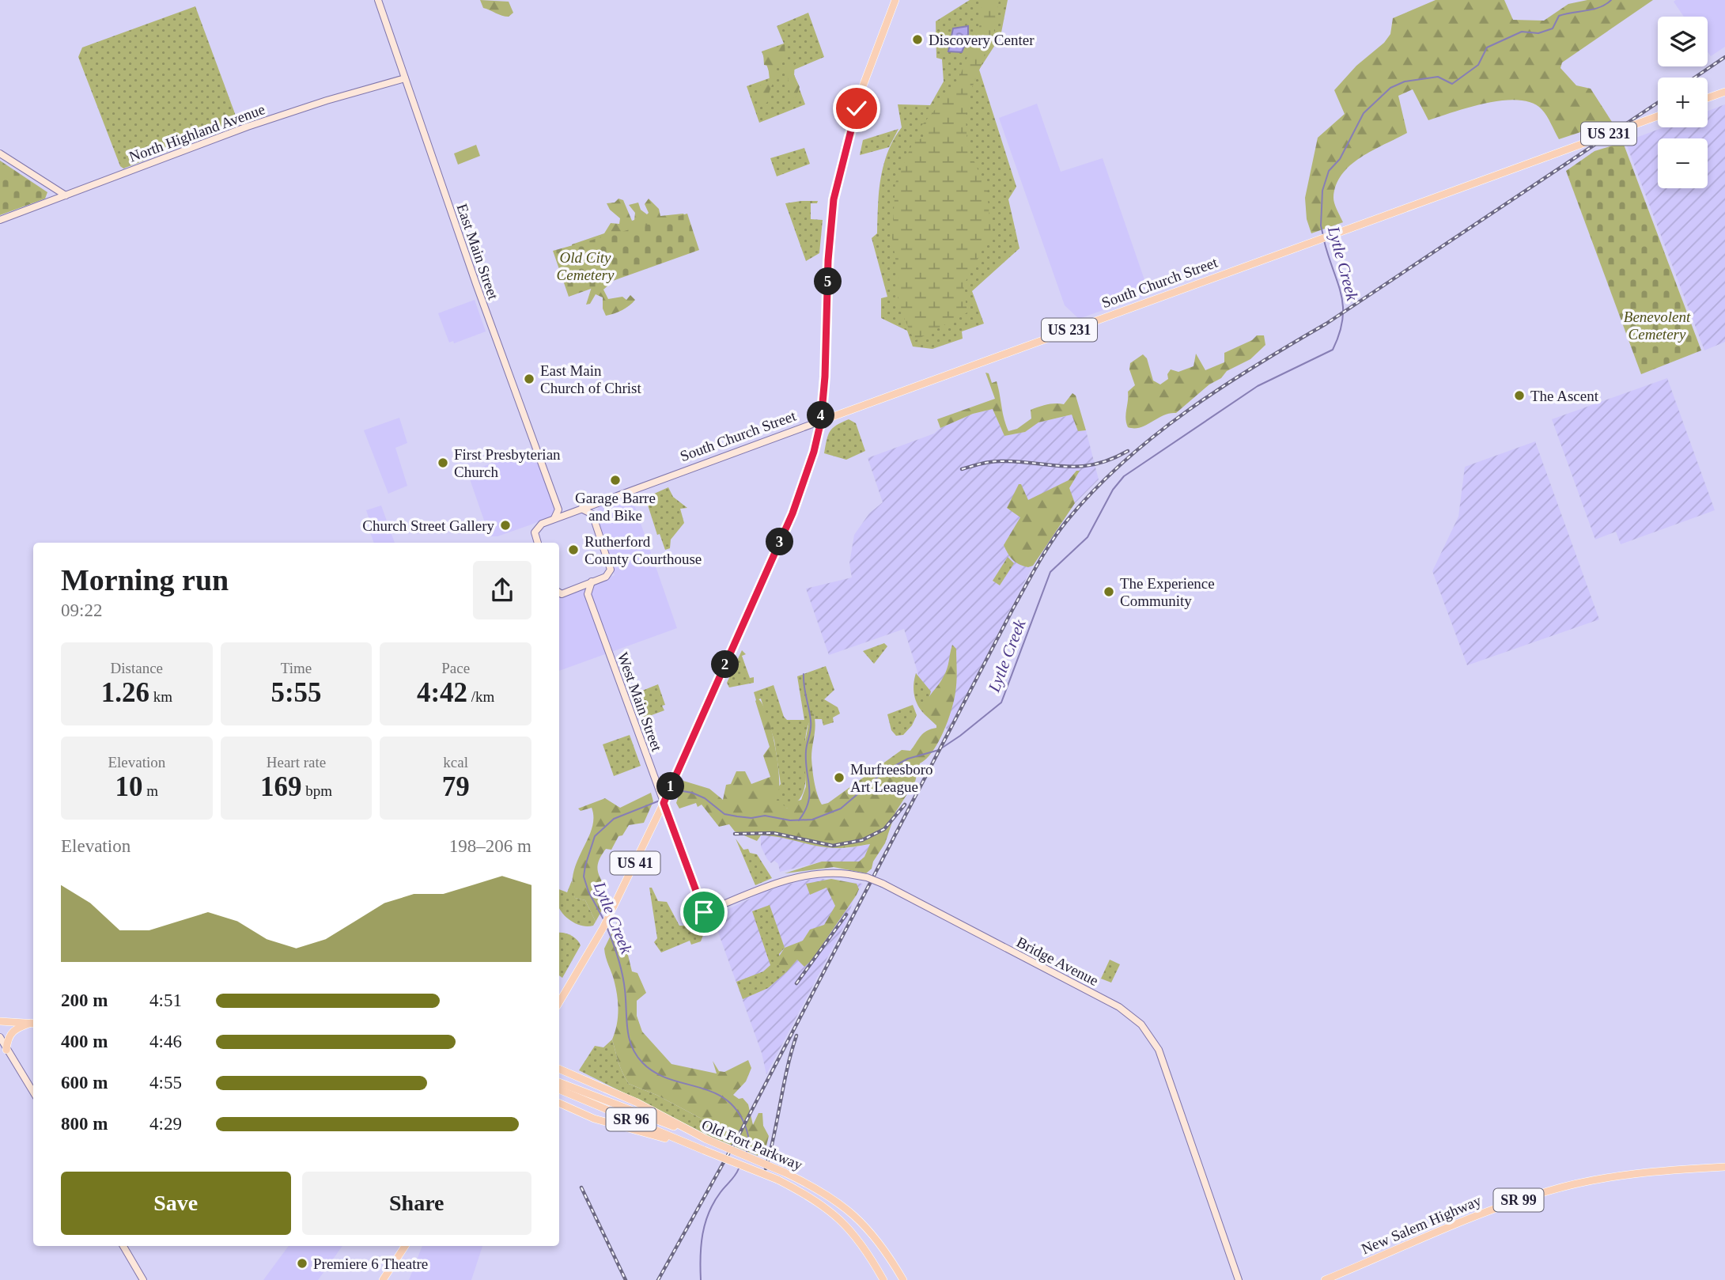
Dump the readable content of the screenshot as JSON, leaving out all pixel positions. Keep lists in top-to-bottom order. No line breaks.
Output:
{"streets":{"main road":["US 231","South Church Street","US 41","SR 96","Old Fort Parkway","SR 99","New Salem Highway"],"street":["North Highland Avenue","East Main Street","West Main Street","Bridge Avenue"]},"crossings":[["North Highland Avenue","East Main Street"],["South Church Street","US 41"],["West Main Street","US 41"],["West Main Street","Bridge Avenue"]],"water":["Lytle Creek"],"parks":["Old City Cemetery","Benevolent Cemetery"],"places":["Discovery Center","East Main Church of Christ","The Ascent","First Presbyterian Church","Garage Barre and Bike","Church Street Gallery","Rutherford County Courthouse","The Experience Community","Murfreesboro Art League","Premiere 6 Theatre"],"page":{"map_buttons":["+","−"],"pins":["5","4","3","2","1"],"heading":["Morning run","09:22"],"stats":[["Distance","1.26 km"],["Time","5:55"],["Pace","4:42 /km"],["Elevation","10 m"],["Heart rate","169 bpm"],["kcal","79"]],"chart":["Elevation","198–206 m"],"list":[{"name":"200 m","note":"4:51"},{"name":"400 m","note":"4:46"},{"name":"600 m","note":"4:55"},{"name":"800 m","note":"4:29"}],"buttons":["Save","Share"]}}
